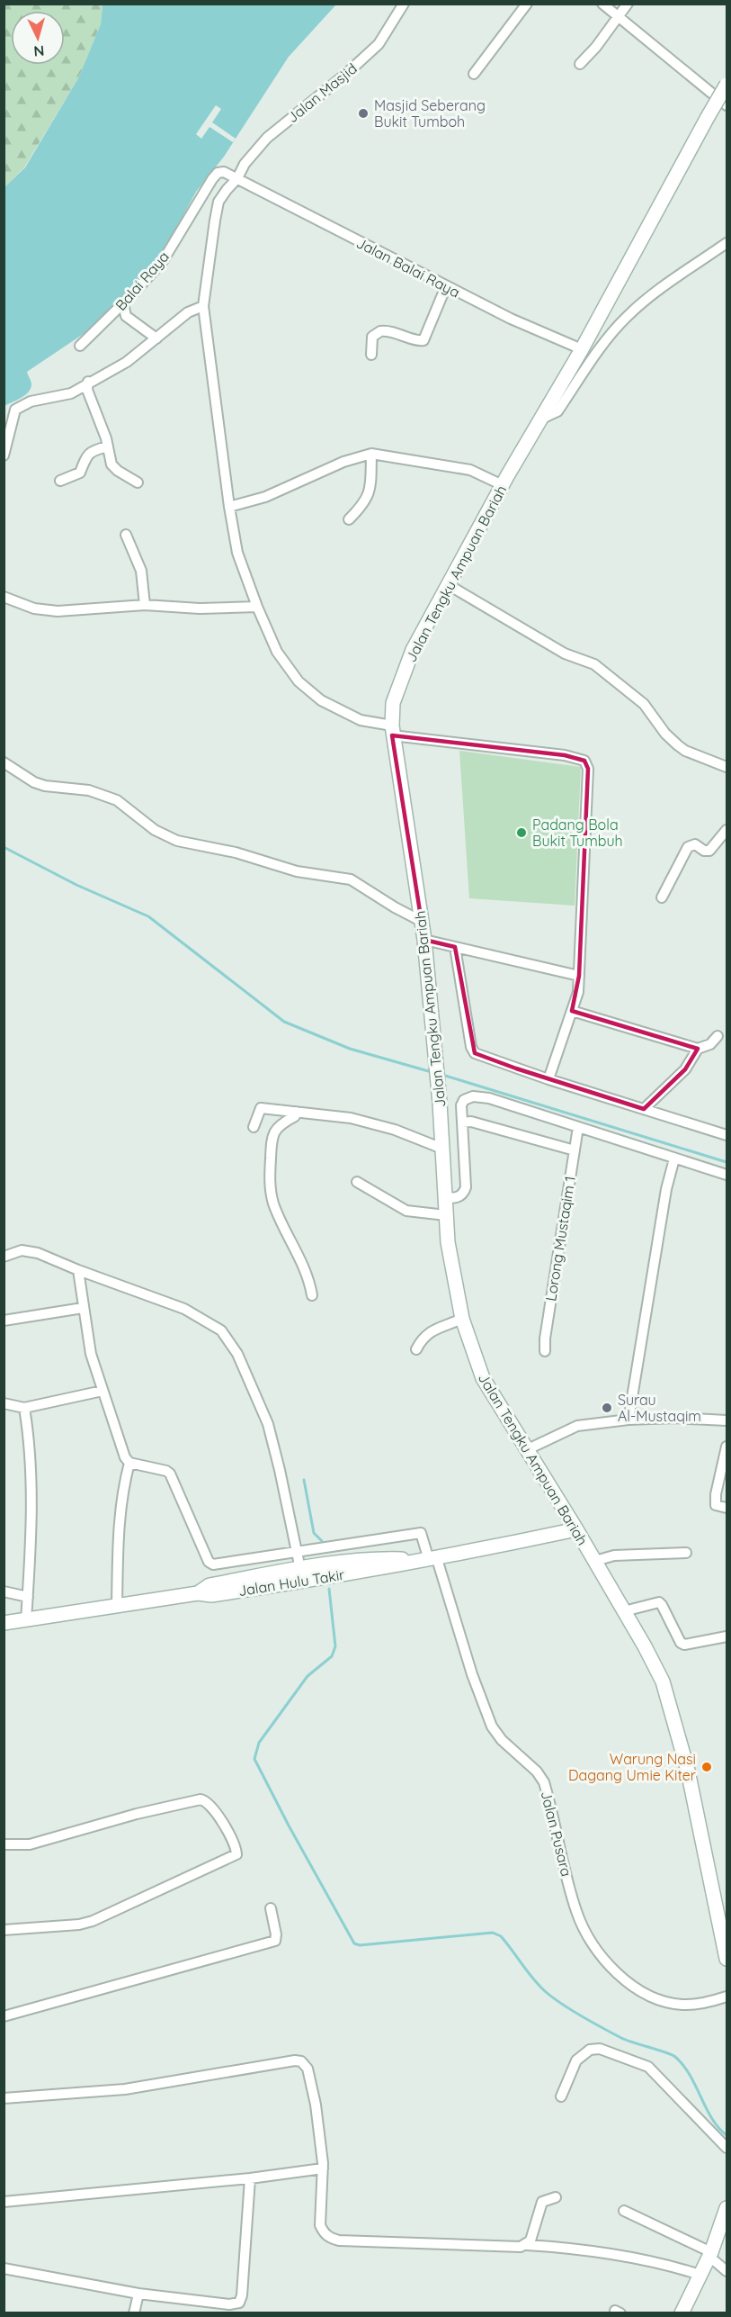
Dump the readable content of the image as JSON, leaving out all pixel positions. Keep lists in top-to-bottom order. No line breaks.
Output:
{"streets":{"main road":["Jalan Tengku Ampuan Bariah","Jalan Hulu Takir"],"street":["Jalan Masjid","Jalan Balai Raya","Balai Raya","Lorong Mustaqim 1","Jalan Pusara"]},"crossings":[["Jalan Masjid","Jalan Balai Raya"],["Jalan Masjid","Balai Raya"],["Jalan Masjid","Jalan Tengku Ampuan Bariah"],["Jalan Balai Raya","Balai Raya"],["Jalan Balai Raya","Jalan Tengku Ampuan Bariah"],["Jalan Tengku Ampuan Bariah","Jalan Hulu Takir"],["Jalan Hulu Takir","Jalan Pusara"]],"places":["Masjid Seberang Bukit Tumboh","Padang Bola Bukit Tumbuh","Surau Al-Mustaqim","Warung Nasi Dagang Umie Kiter"],"north":"bottom"}
